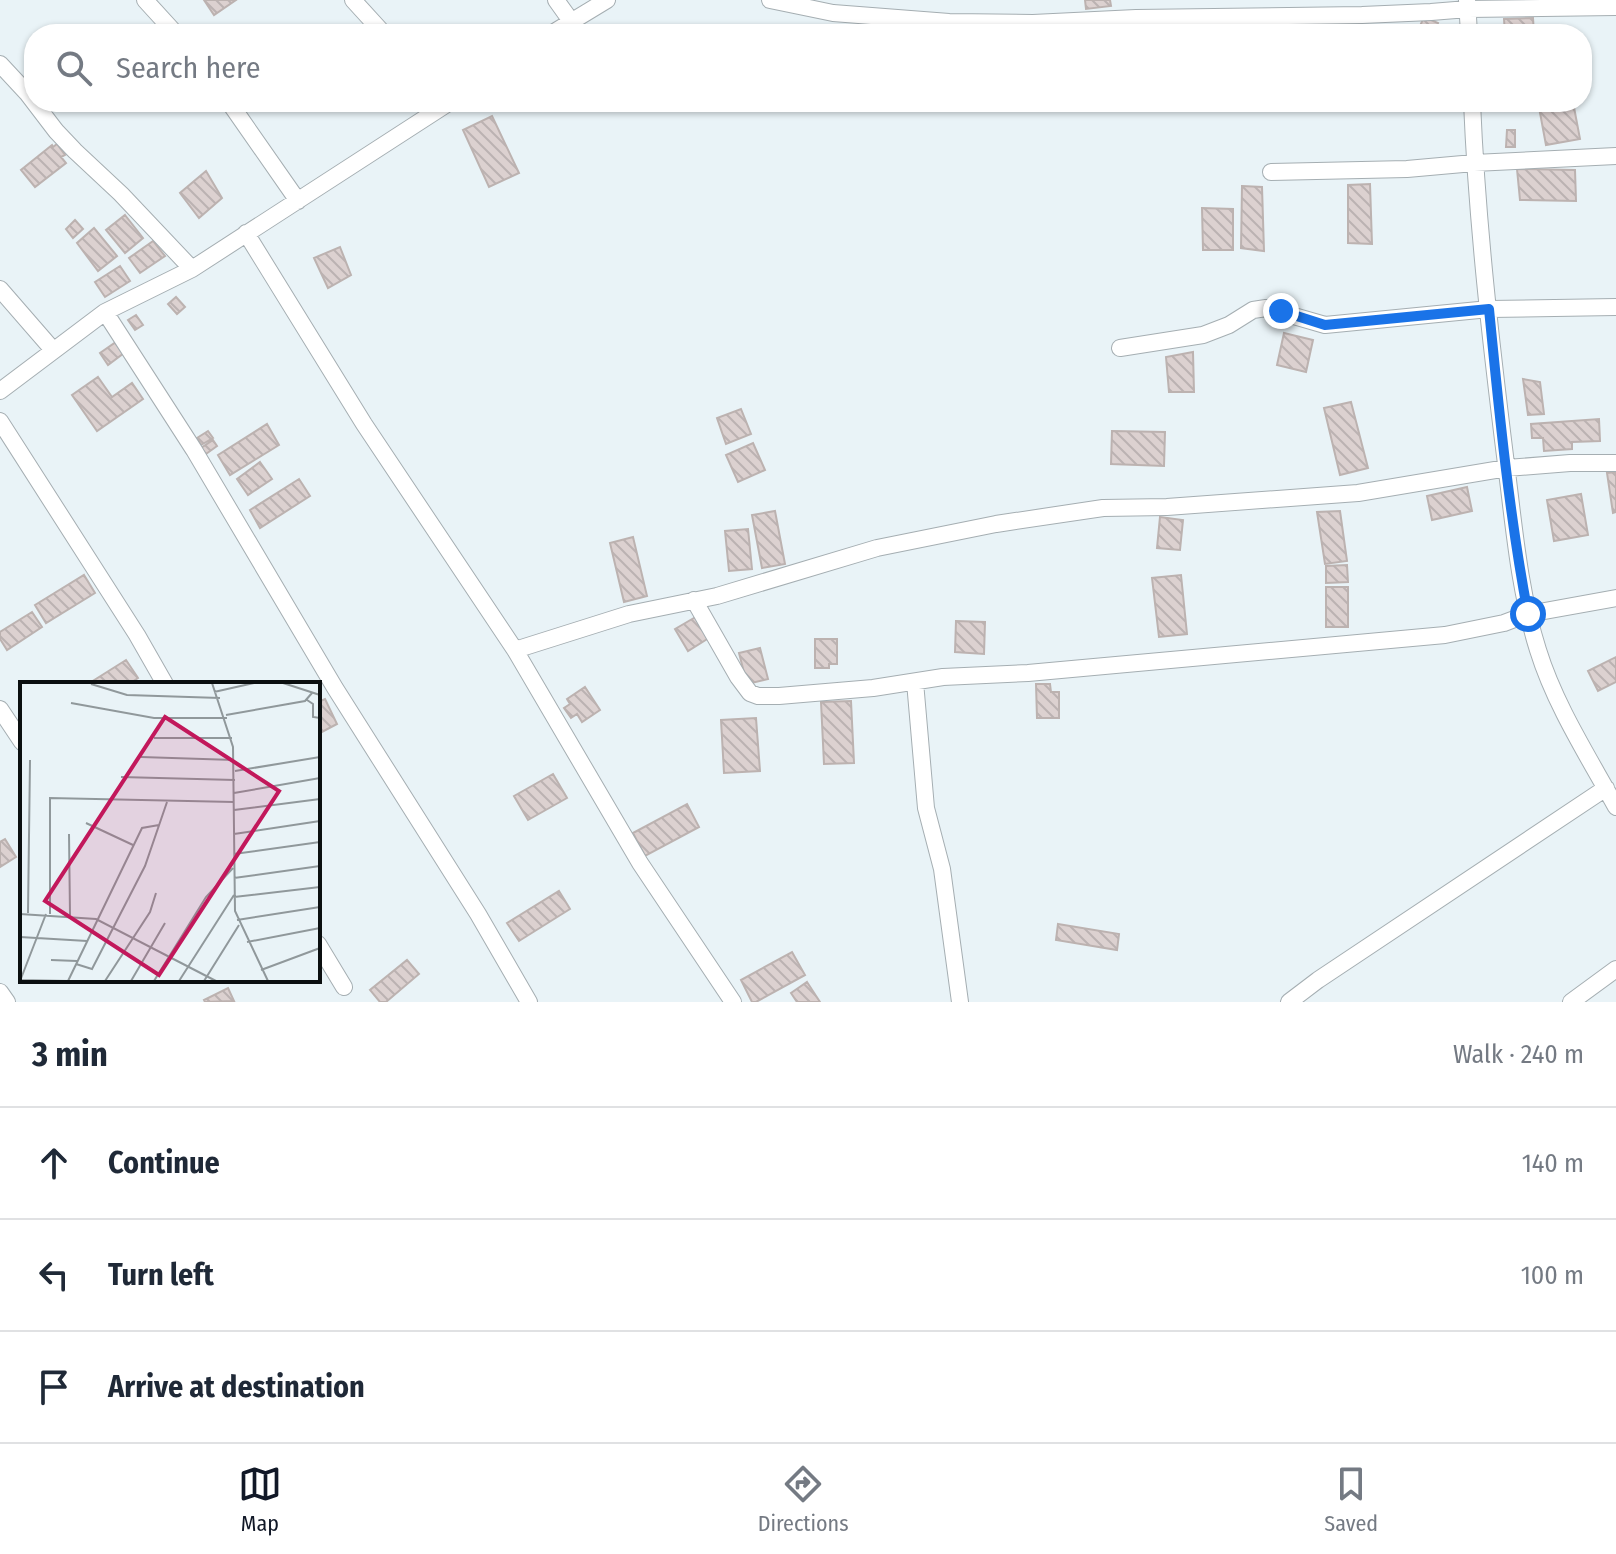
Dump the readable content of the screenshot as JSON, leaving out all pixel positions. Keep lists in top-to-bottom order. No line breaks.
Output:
{"page":{"search":"Search here","heading":["3 min","Walk · 240 m"],"list":[["Continue","140 m"],["Turn left","100 m"],"Arrive at destination"],"nav":["Map","Directions","Saved"]}}
